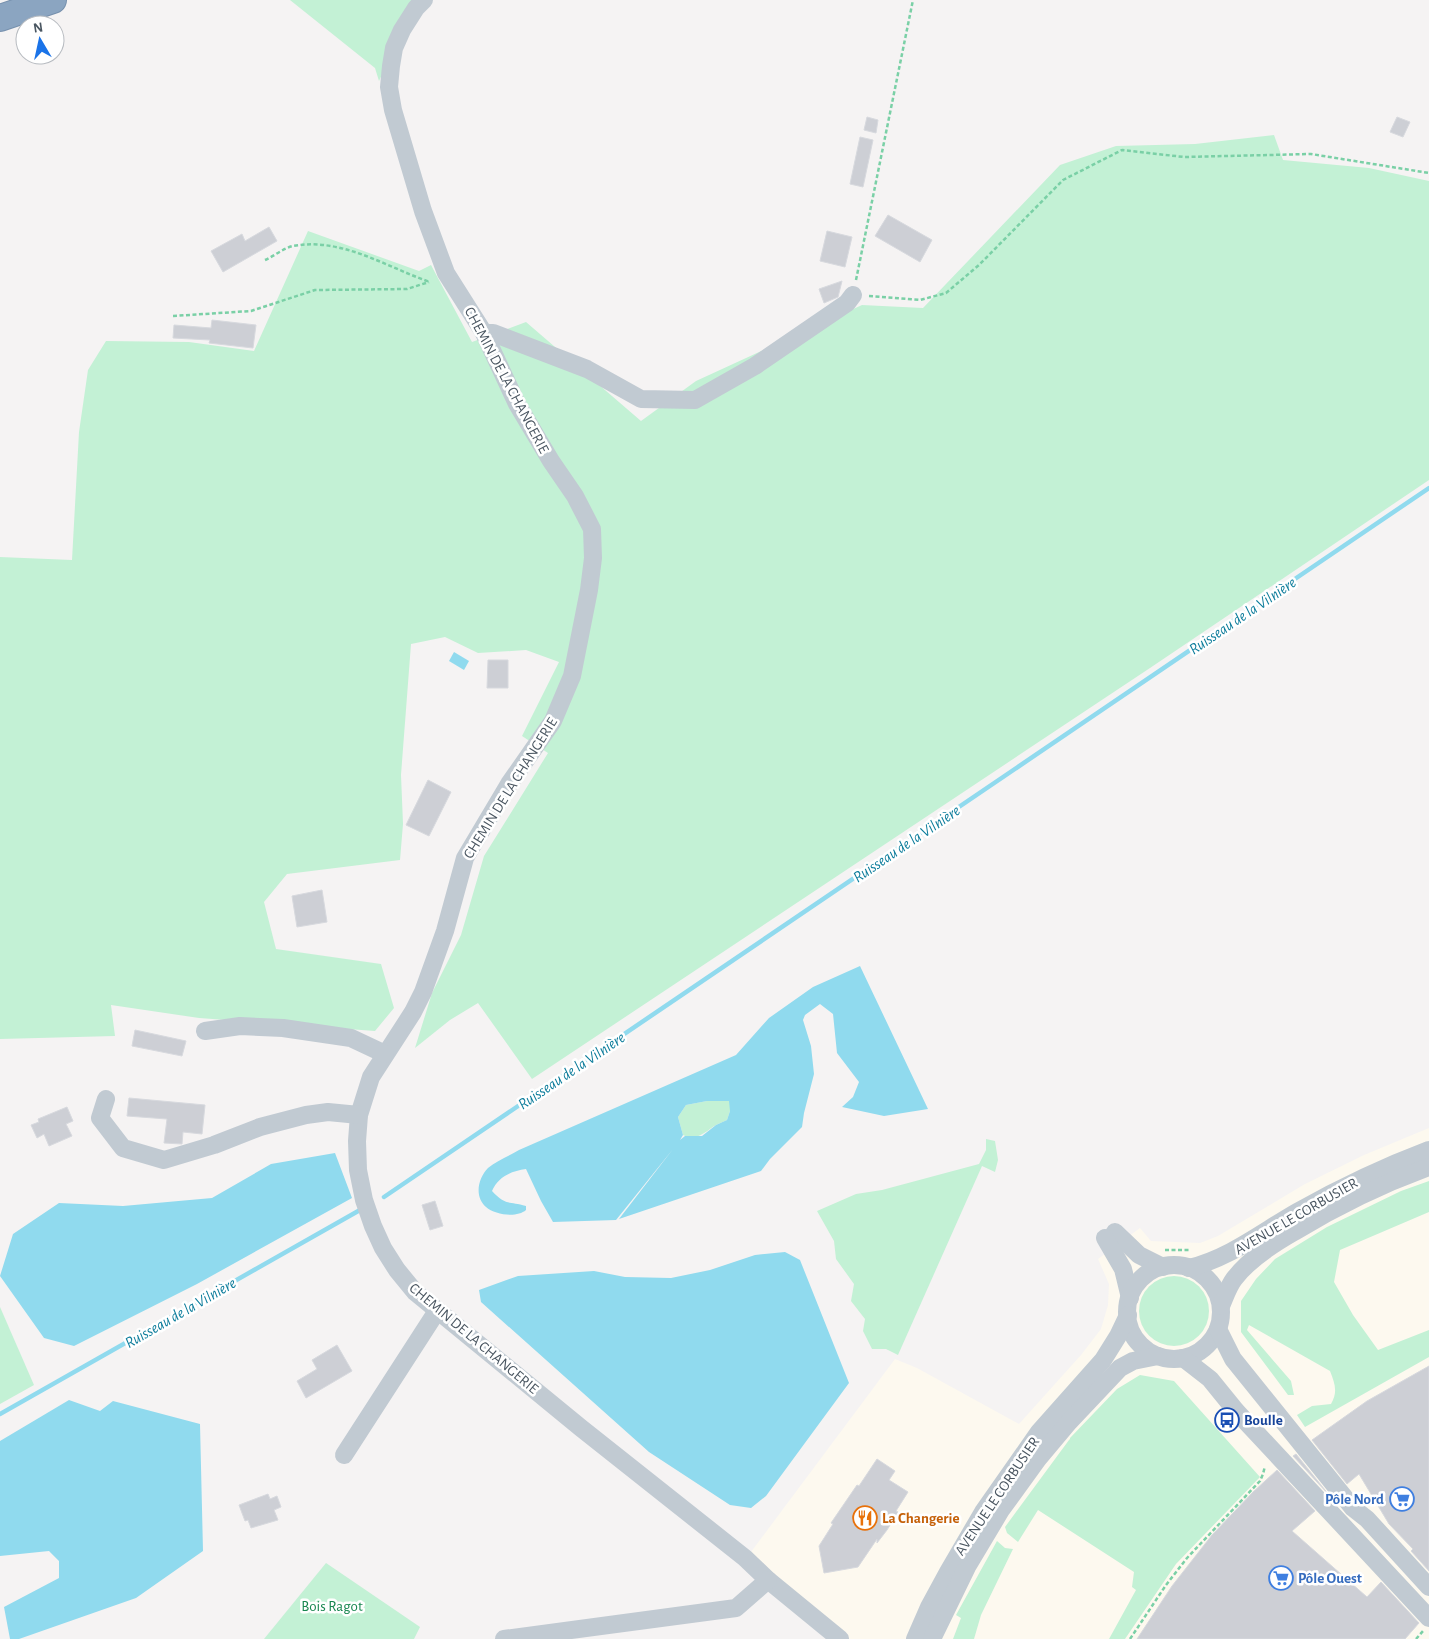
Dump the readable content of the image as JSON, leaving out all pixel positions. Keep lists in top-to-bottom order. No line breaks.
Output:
{"streets":{"street":["CHEMIN DE LA CHANGERIE","AVENUE LE CORBUSIER"]},"water":["Ruisseau de la Vilnière"],"parks":["Bois Ragot"],"places":{"bus stop":["Boulle"],"supermarket":["Pôle Nord","Pôle Ouest"],"restaurant":["La Changerie"]},"north":"top"}
